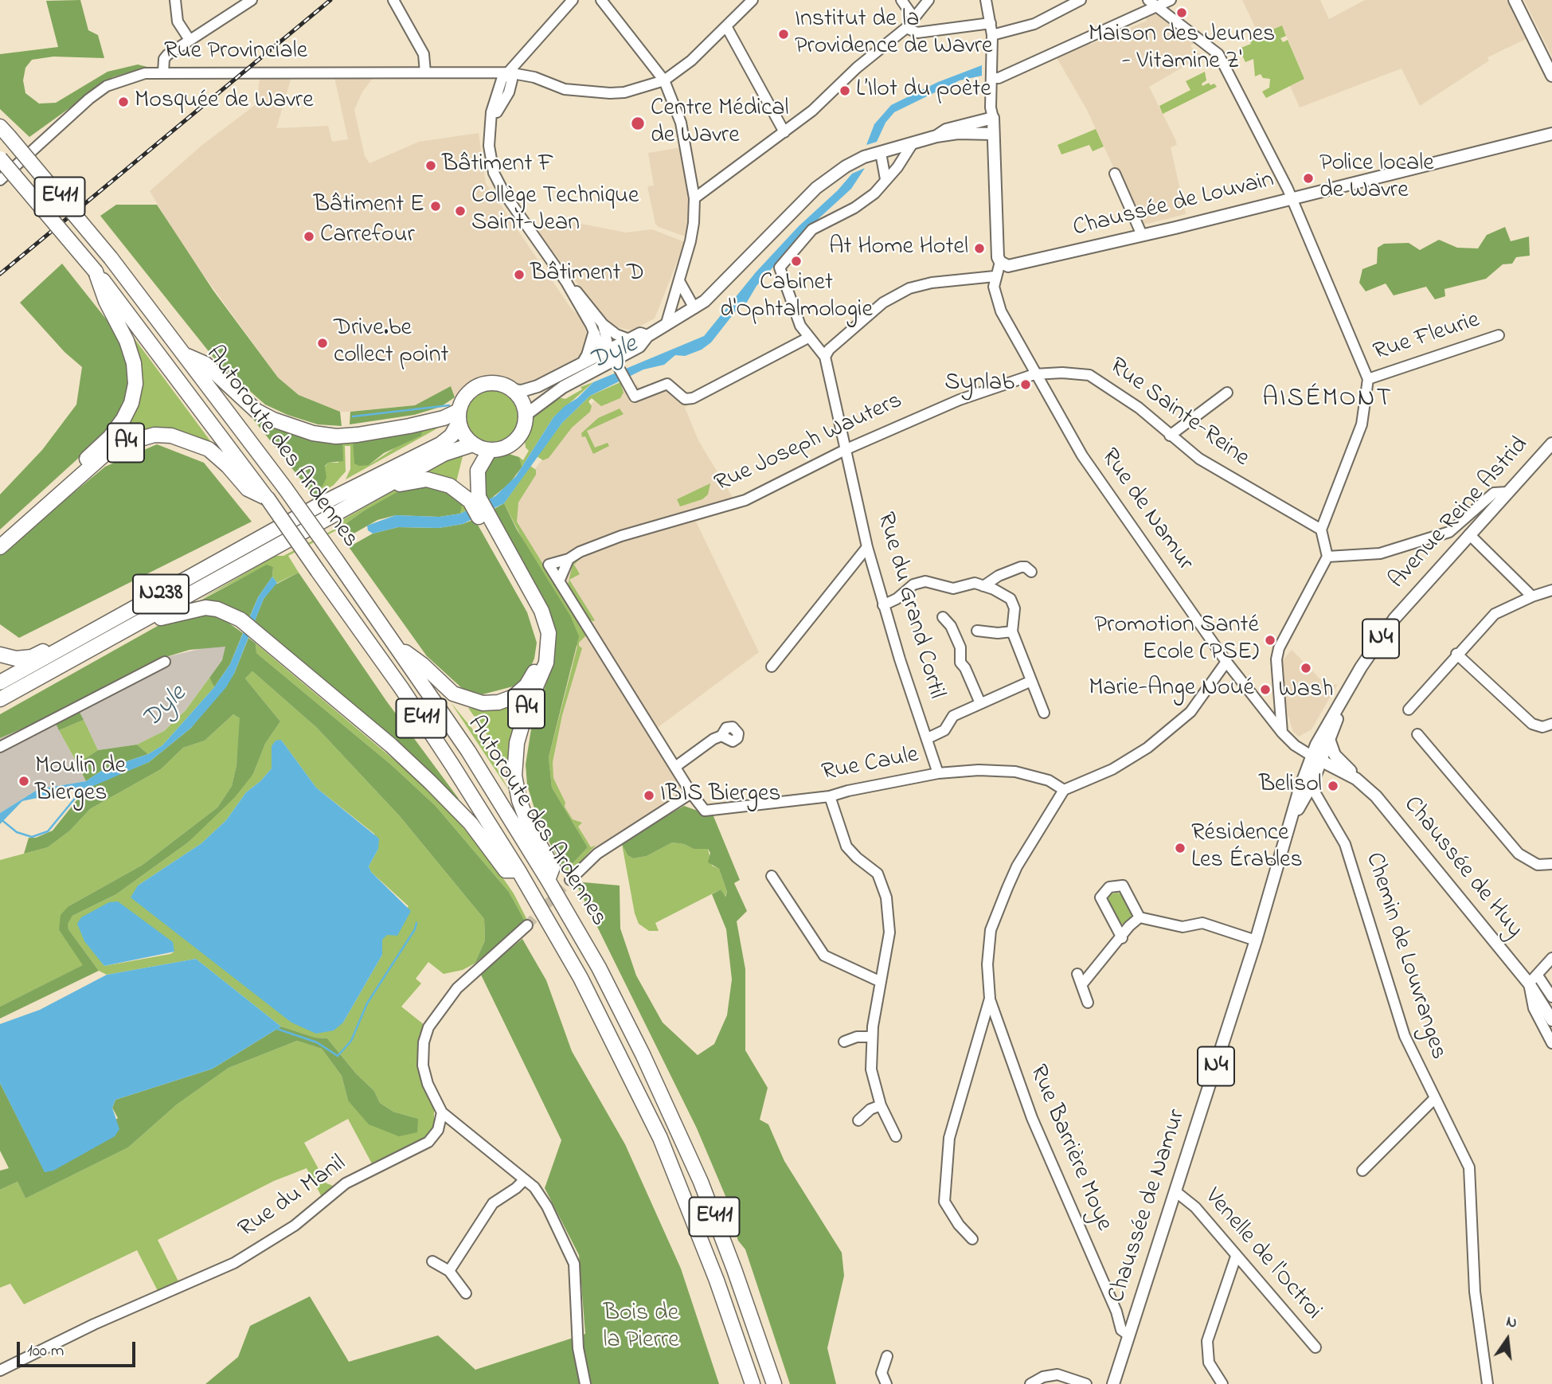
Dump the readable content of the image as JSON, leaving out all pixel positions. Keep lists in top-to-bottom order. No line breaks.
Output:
{"streets":{"highway":["E411","A4","Autoroute des Ardennes","N238"],"main road":["Chaussée de Louvain","Avenue Reine Astrid","N4","Chaussée de Huy","Chaussée de Namur"],"street":["Rue Provinciale","Rue Fleurie","Rue Sainte-Reine","Rue Joseph Wauters","Rue de Namur","Rue du Grand Cortil","Rue Caule","Chemin de Louvranges","Rue Barrière Moye","Rue du Manil","Venelle de l'Octroi"]},"crossings":[["Chaussée de Louvain","Rue de Namur"],["Rue Sainte-Reine","Rue Joseph Wauters"],["Rue Sainte-Reine","Rue de Namur"],["A4","Autoroute des Ardennes"],["A4","N238"],["Rue Joseph Wauters","Rue de Namur"],["Rue Joseph Wauters","Rue du Grand Cortil"],["Rue Joseph Wauters","Rue Caule"],["Rue de Namur","Avenue Reine Astrid"],["Rue de Namur","Chaussée de Huy"],["Rue de Namur","Chaussée de Namur"],["Avenue Reine Astrid","Chaussée de Huy"],["Avenue Reine Astrid","Chaussée de Namur"],["Rue du Grand Cortil","Rue Caule"],["Chaussée de Huy","Chaussée de Namur"],["Chemin de Louvranges","Chaussée de Namur"],["Rue Barrière Moye","Chaussée de Namur"],["Chaussée de Namur","Venelle de l'Octroi"]],"districts":["AISÉMONT"],"water":["Dyle"],"parks":["Bois de la Pierre"],"places":["Maison des Jeunes - Vitamine Z'","Institut de la Providence de Wavre","L’Ilot du poète","Mosquée de Wavre","Centre Médical de Wavre","Bâtiment F","Police locale de Wavre","Bâtiment E","Collège Technique Saint-Jean","Carrefour","At Home Hotel","Cabinet d'Ophtalmologie","Bâtiment D","Drive.be collect point","Synlab","Promotion Santé Ecole (PSE)","Wash","Marie-Ange Noué","Moulin de Bierges","Belisol","IBIS Bierges","Résidence Les Érables"],"scale_bar":"100 m","north":"top"}
